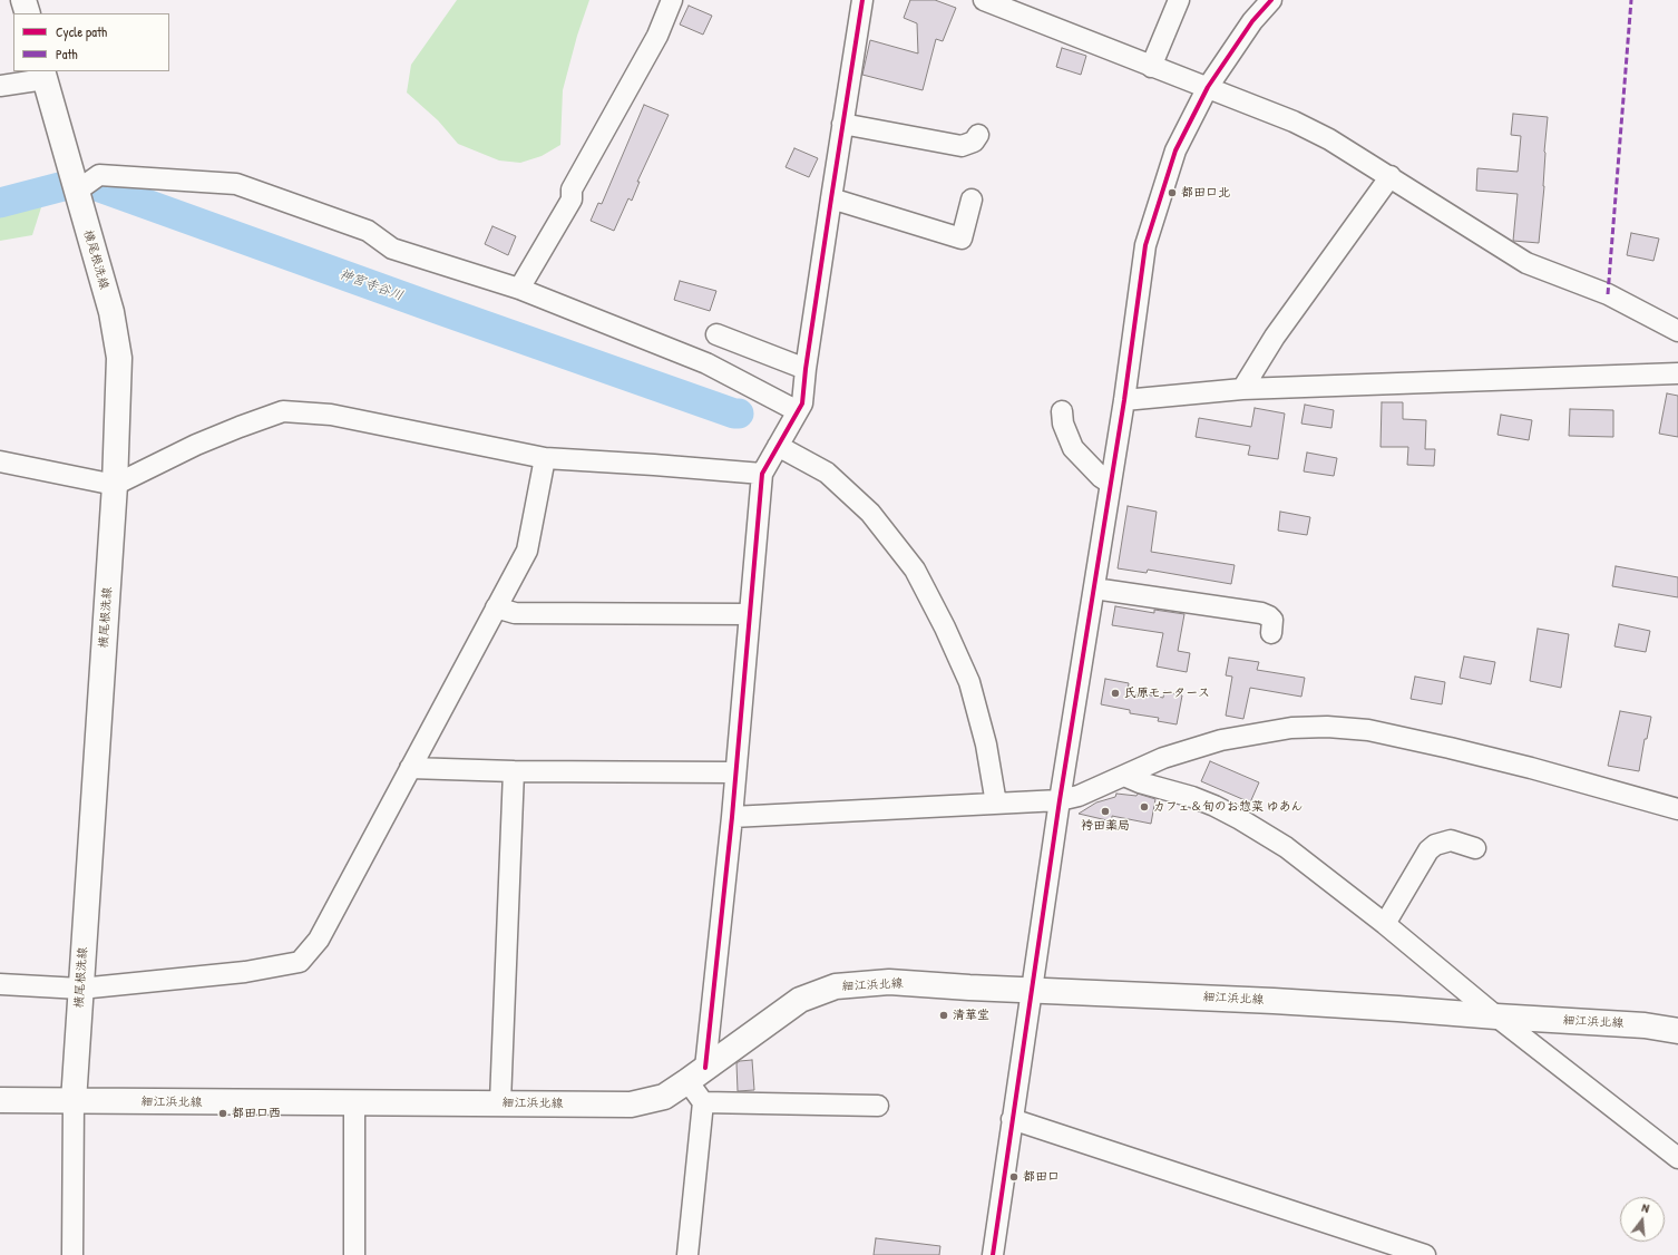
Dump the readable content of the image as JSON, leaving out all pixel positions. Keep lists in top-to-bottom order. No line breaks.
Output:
{"streets":{"main road":["横尾根洗線","細江浜北線"]},"crossings":[["横尾根洗線","細江浜北線"]],"water":["神宮寺谷川"],"places":["都田口北","氏原モータース","カフェ＆旬のお惣菜 ゆあん","袴田薬局","清華堂","都田口西","都田口"],"legend":["Cycle path","Path"],"north":"top"}
